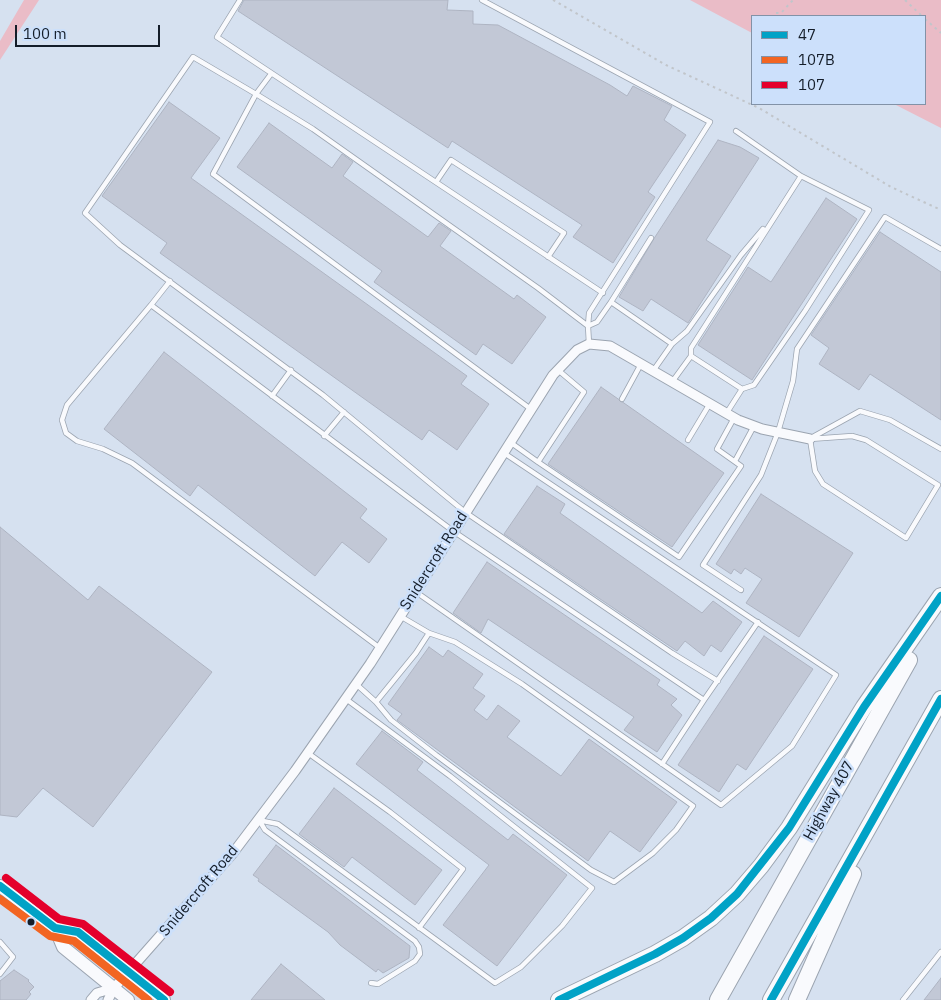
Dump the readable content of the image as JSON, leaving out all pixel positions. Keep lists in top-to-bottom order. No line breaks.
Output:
{"streets":{"highway":["Highway 407"],"street":["Snidercroft Road"]},"lines":["transit line 47","transit line 107","transit line 107B"],"legend":["47","107B","107"],"scale_bar":"100 m"}
